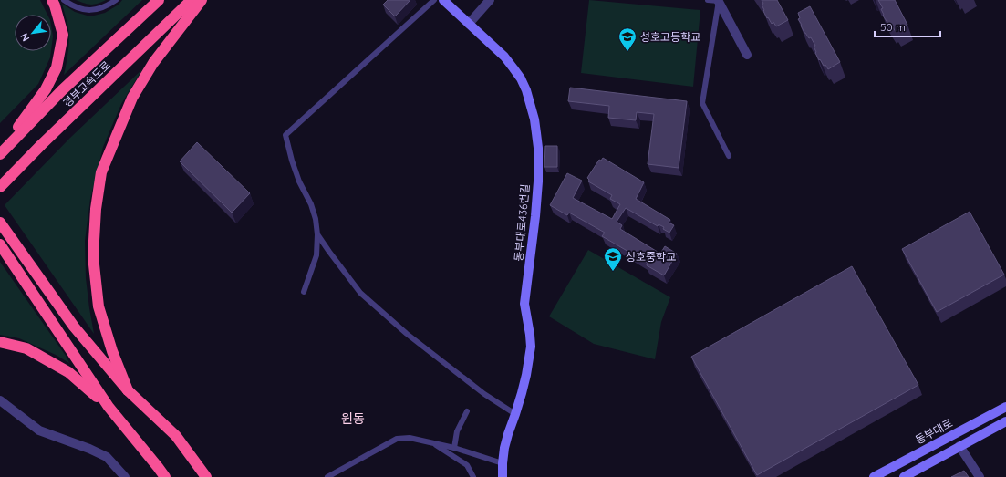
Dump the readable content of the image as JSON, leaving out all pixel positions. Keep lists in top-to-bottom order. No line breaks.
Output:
{"streets":{"highway":["경부고속도로"],"street":["동부대로436번길","동부대로"]},"districts":["원동"],"places":{"school or university":["성호고등학교","성호중학교"]},"scale_bar":"50 m","north":"bottom left"}
